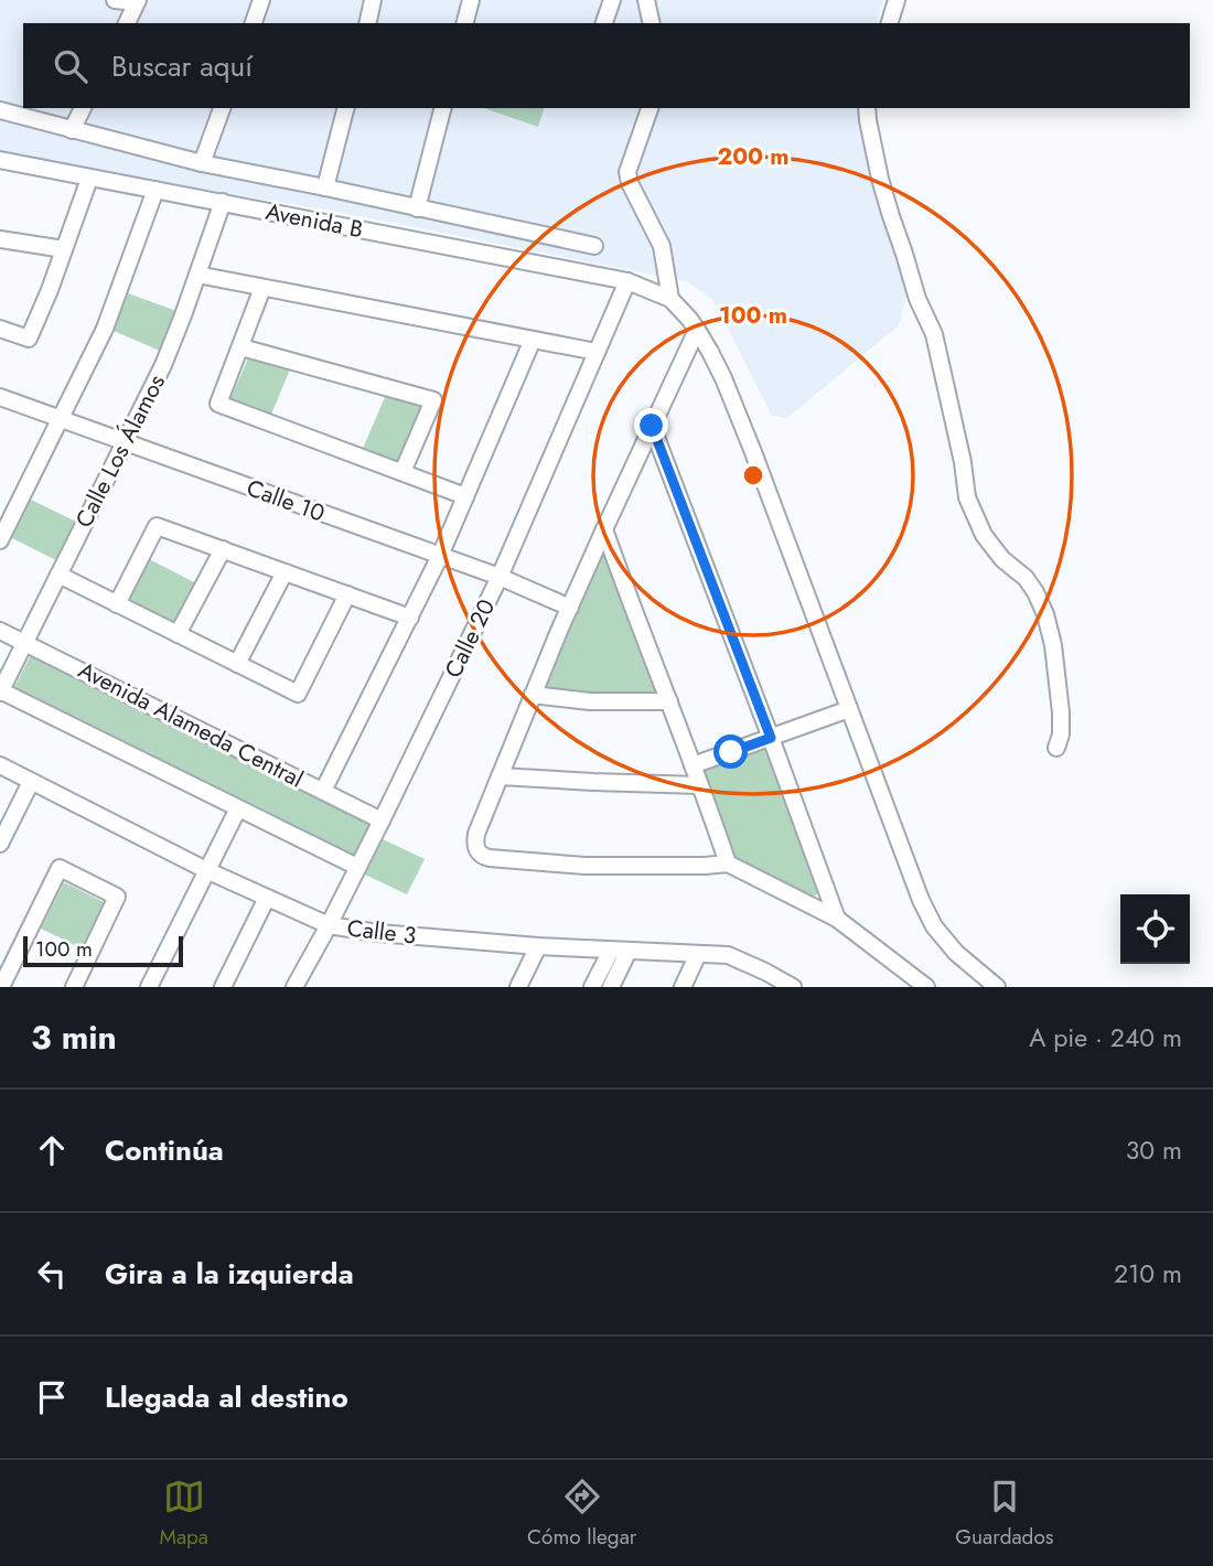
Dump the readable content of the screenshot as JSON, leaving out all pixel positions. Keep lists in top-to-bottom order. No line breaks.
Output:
{"streets":{"street":["Avenida B","Calle Los Álamos","Calle 10","Calle 20","Avenida Alameda Central","Calle 3"]},"crossings":[["Avenida B","Calle Los Álamos"],["Avenida B","Calle 20"],["Calle Los Álamos","Calle 10"],["Calle Los Álamos","Avenida Alameda Central"],["Calle 10","Calle 20"],["Calle 20","Avenida Alameda Central"],["Calle 20","Calle 3"]],"scale_bar":"100 m","page":{"search":"Buscar aquí","scale":"100 m","heading":["3 min","A pie · 240 m"],"list":[["Continúa","30 m"],["Gira a la izquierda","210 m"],"Llegada al destino"],"nav":["Mapa","Cómo llegar","Guardados"]},"rings":["200 m","100 m"]}
